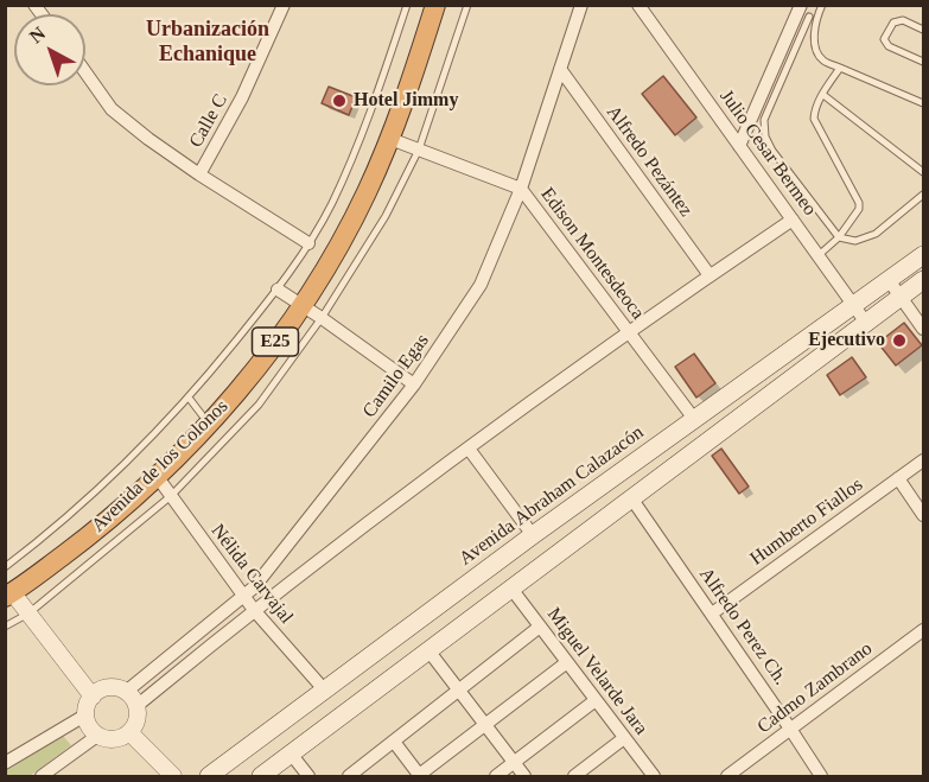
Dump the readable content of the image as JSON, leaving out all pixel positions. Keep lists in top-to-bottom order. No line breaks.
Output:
{"streets":{"highway":["E25","Avenida de los Colonos"],"main road":["Avenida Abraham Calazacón"],"street":["Calle C","Julio Cesar Bermeo","Alfredo Pezántez","Edison Montesdeoca","Camilo Egas","Humberto Fiallos","Nélida Carvajal","Alfredo Perez Ch.","Miguel Velarde Jara","Cadmo Zambrano"]},"crossings":[["Julio Cesar Bermeo","Avenida Abraham Calazacón"],["Alfredo Pezántez","Camilo Egas"],["Edison Montesdeoca","Camilo Egas"],["Edison Montesdeoca","Avenida de los Colonos"],["Edison Montesdeoca","Avenida Abraham Calazacón"],["Camilo Egas","Nélida Carvajal"],["Avenida de los Colonos","Nélida Carvajal"],["Avenida Abraham Calazacón","Nélida Carvajal"],["Humberto Fiallos","Alfredo Perez Ch."],["Alfredo Perez Ch.","Cadmo Zambrano"]],"districts":["Urbanización Echanique"],"places":["Hotel Jimmy","Ejecutivo"],"north":"top left"}
